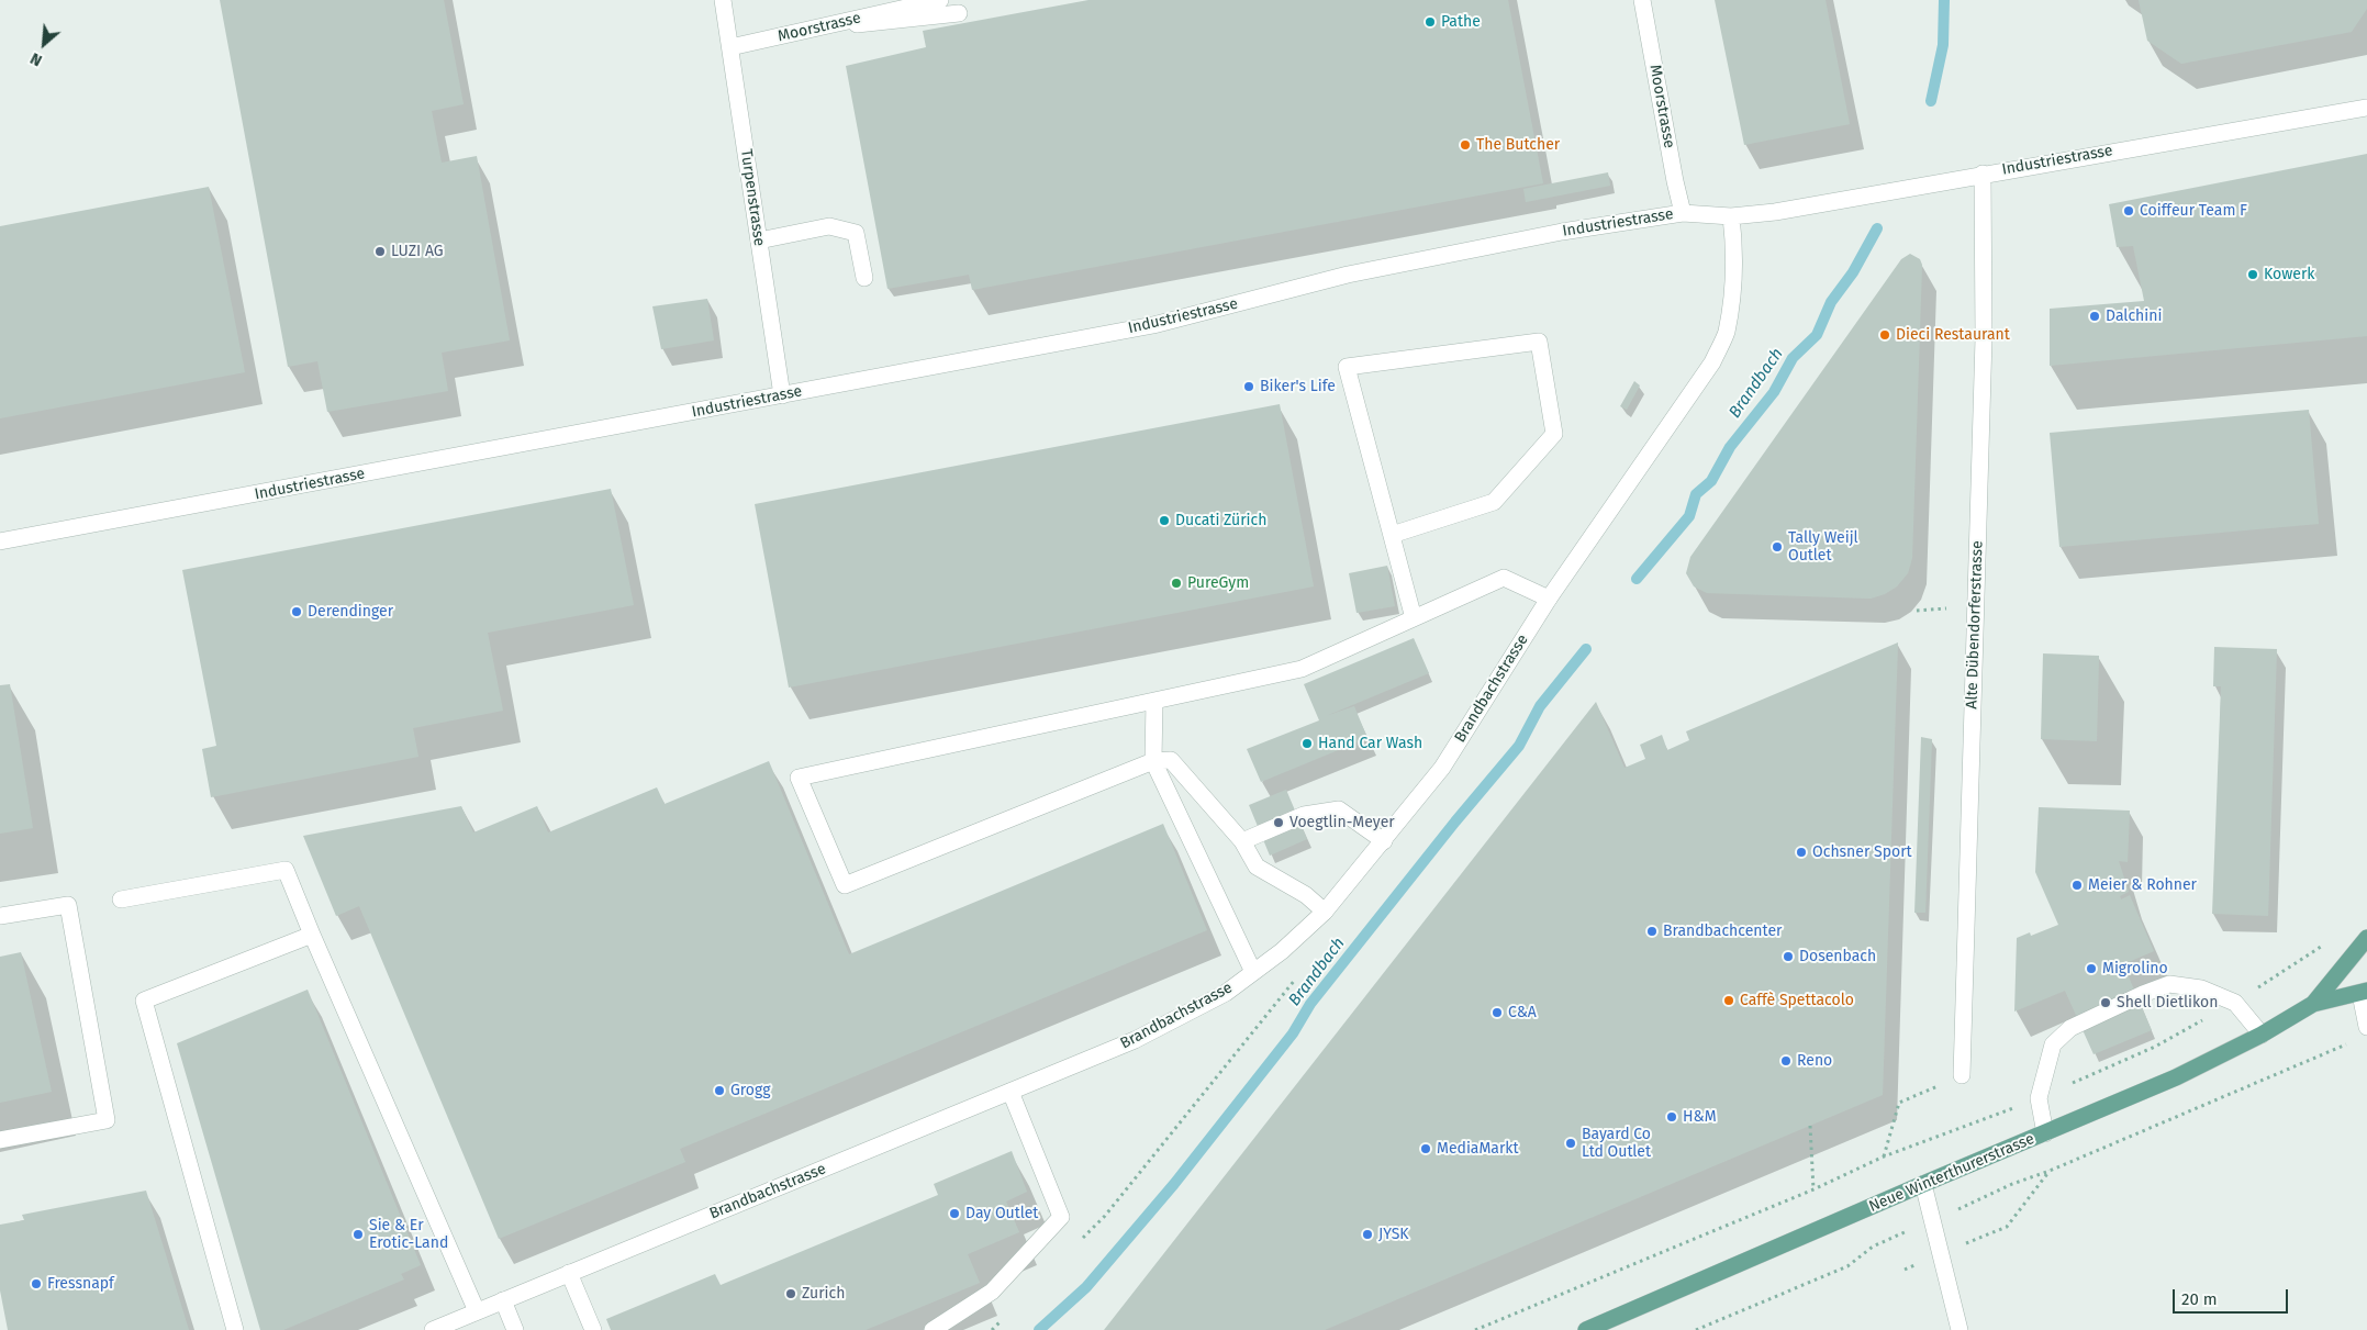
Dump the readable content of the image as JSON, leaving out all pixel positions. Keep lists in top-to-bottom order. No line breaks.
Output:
{"streets":{"main road":["Neue Winterthurerstrasse"],"street":["Moorstrasse","Industriestrasse","Turpenstrasse","Alte Dübendorferstrasse","Brandbachstrasse"]},"crossings":[["Moorstrasse","Industriestrasse"],["Moorstrasse","Turpenstrasse"],["Industriestrasse","Turpenstrasse"],["Industriestrasse","Alte Dübendorferstrasse"],["Industriestrasse","Brandbachstrasse"]],"water":["Brandbach"],"places":["Pathe","The Butcher","Coiffeur Team F","LUZI AG","Kowerk","Dalchini","Dieci Restaurant","Biker's Life","Ducati Zürich","Tally Weijl Outlet","PureGym","Derendinger","Hand Car Wash","Voegtlin-Meyer","Ochsner Sport","Meier & Rohner","Brandbachcenter","Dosenbach","Migrolino","Caffè Spettacolo","Shell Dietlikon","C&A","Reno","Grogg","H&M","Bayard Co Ltd Outlet","MediaMarkt","Day Outlet","Sie & Er Erotic-Land","JYSK","Fressnapf","Zurich"],"scale_bar":"20 m","north":"bottom left"}
